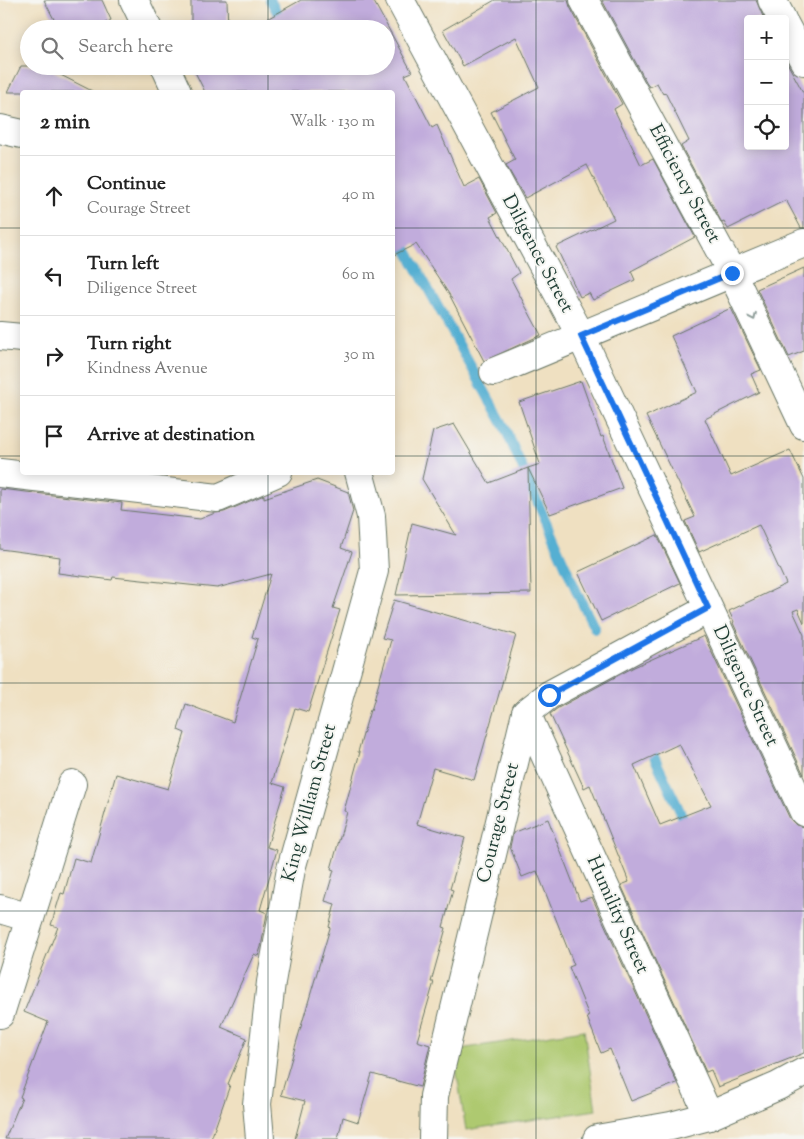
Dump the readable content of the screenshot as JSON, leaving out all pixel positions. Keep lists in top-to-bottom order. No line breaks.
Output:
{"streets":{"street":["Efficiency Street","Diligence Street","King William Street","Courage Street","Humility Street"]},"crossings":[["Courage Street","Humility Street"]],"one_way":["Efficiency Street"],"page":{"map_buttons":["+","−"],"search":"Search here","heading":["2 min","Walk · 130 m"],"list":[["Continue","Courage Street","40 m"],["Turn left","Diligence Street","60 m"],["Turn right","Kindness Avenue","30 m"],"Arrive at destination"]}}
